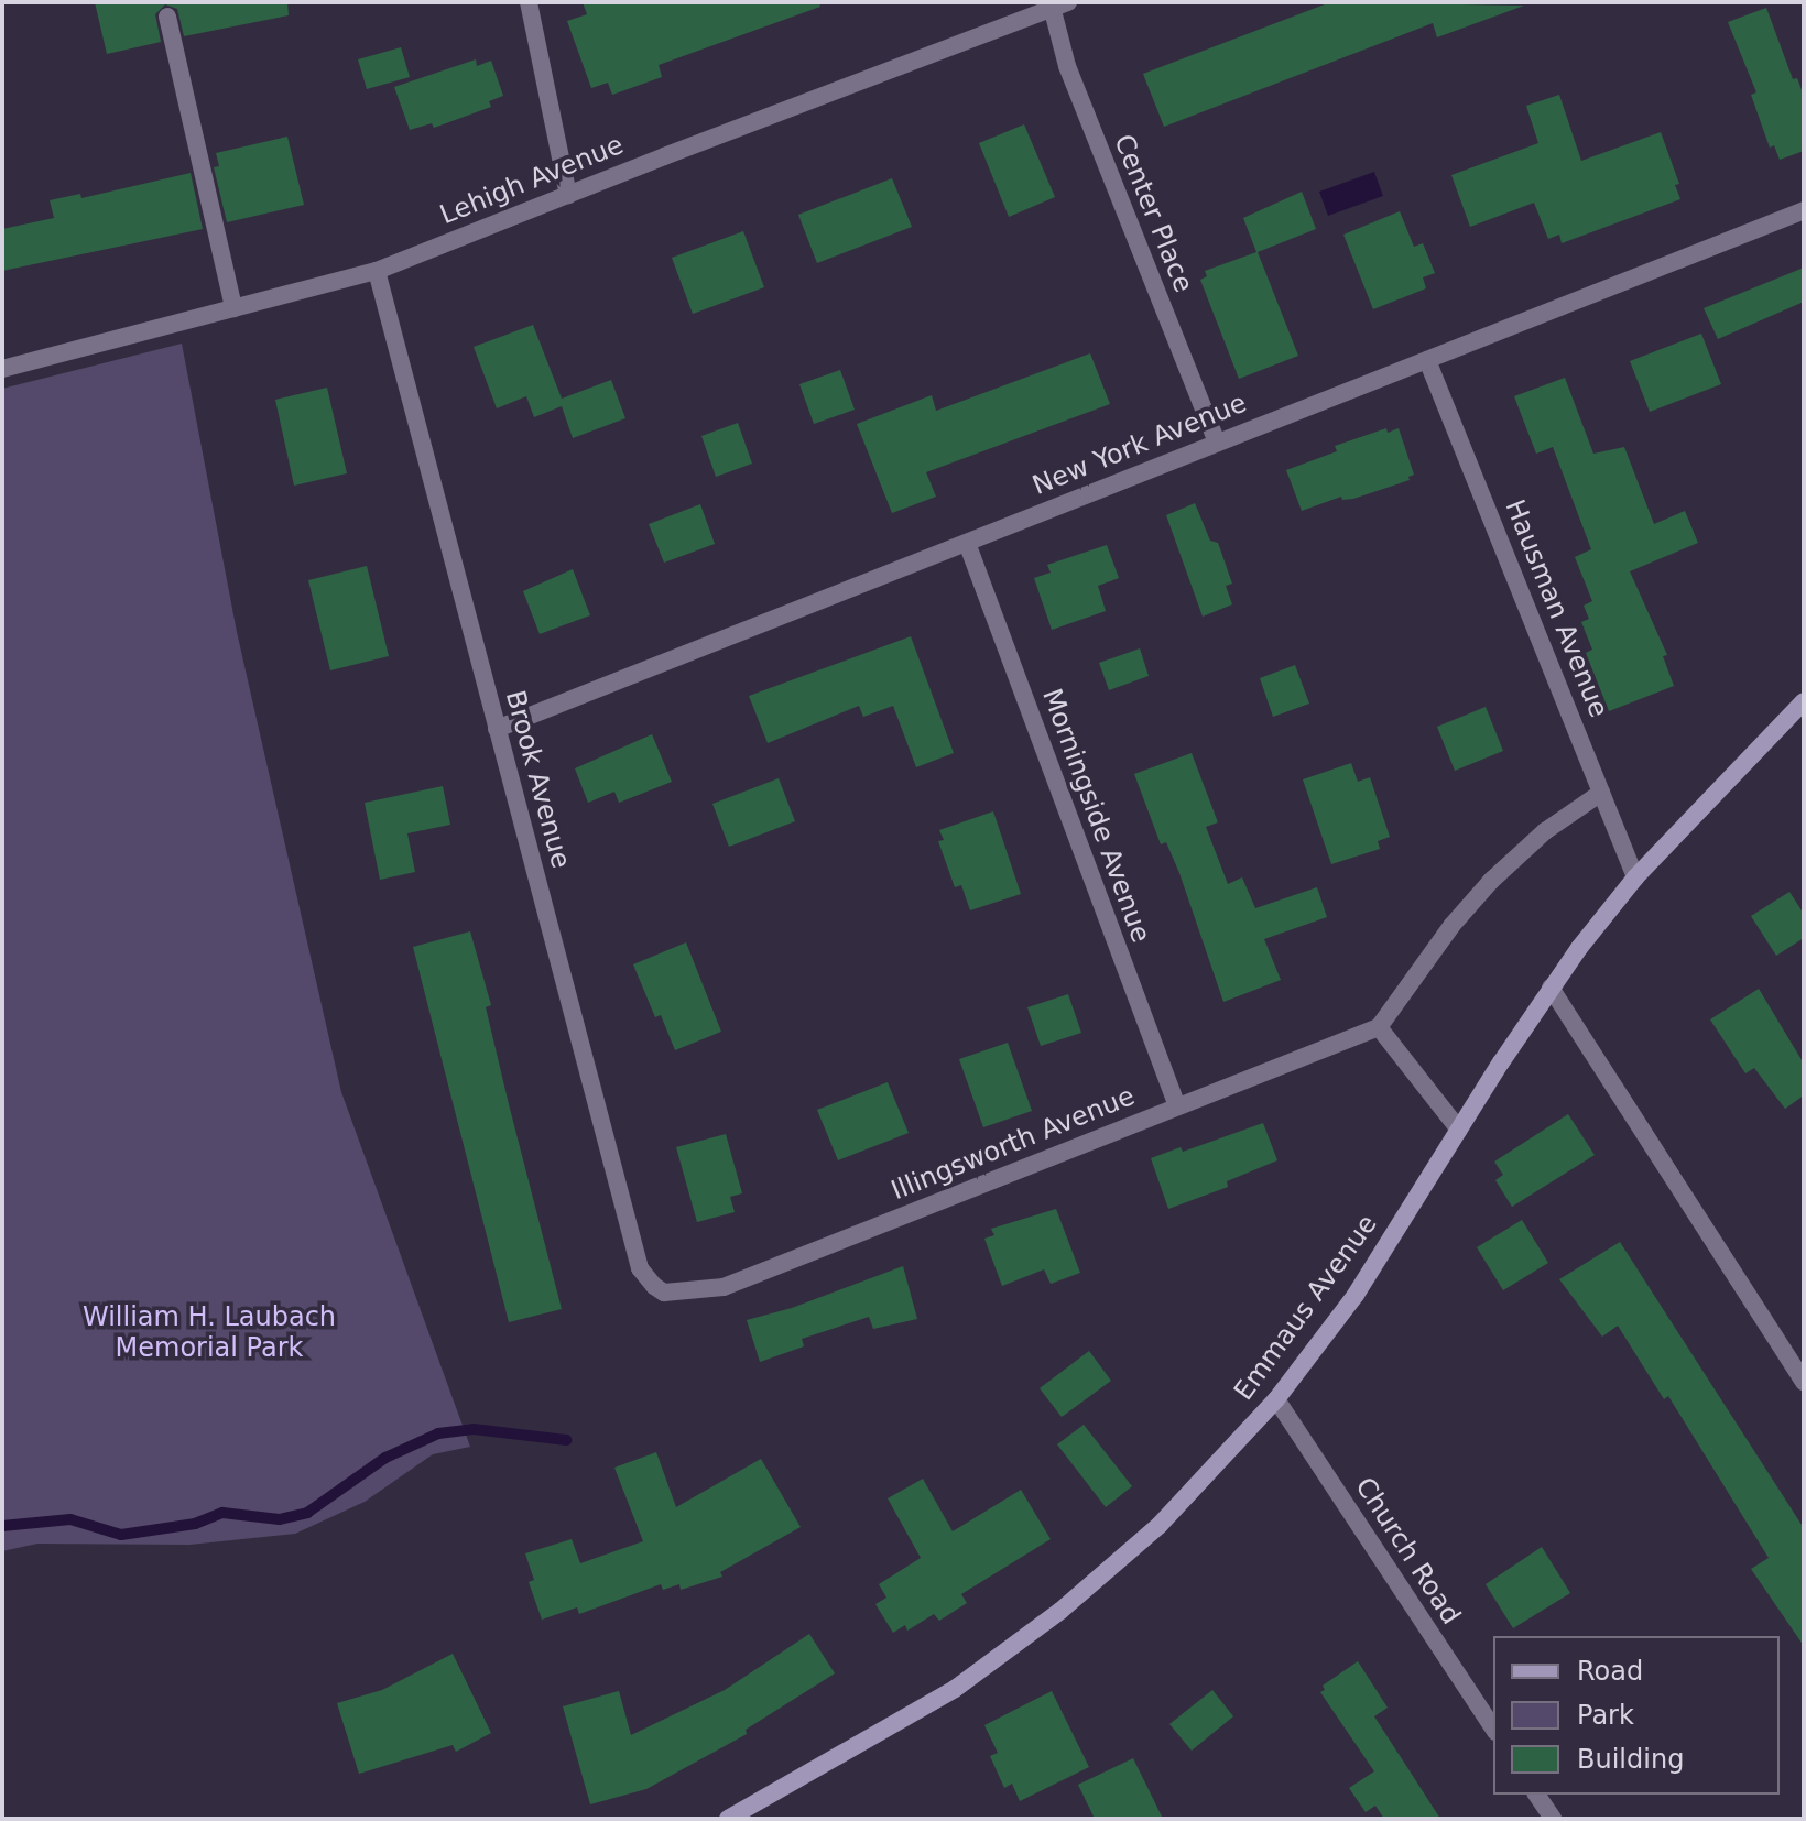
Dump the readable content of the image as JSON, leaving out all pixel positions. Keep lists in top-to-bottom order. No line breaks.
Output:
{"streets":{"main road":["Emmaus Avenue"],"street":["Lehigh Avenue","Center Place","New York Avenue","Hausman Avenue","Brook Avenue","Morningside Avenue","Illingsworth Avenue","Church Road"]},"crossings":[["Lehigh Avenue","Center Place"],["Lehigh Avenue","Brook Avenue"],["Center Place","New York Avenue"],["New York Avenue","Hausman Avenue"],["New York Avenue","Brook Avenue"],["New York Avenue","Morningside Avenue"],["Hausman Avenue","Emmaus Avenue"],["Brook Avenue","Illingsworth Avenue"],["Morningside Avenue","Illingsworth Avenue"],["Emmaus Avenue","Church Road"]],"parks":["William H. Laubach Memorial Park"],"legend":["Road","Park","Building"]}
